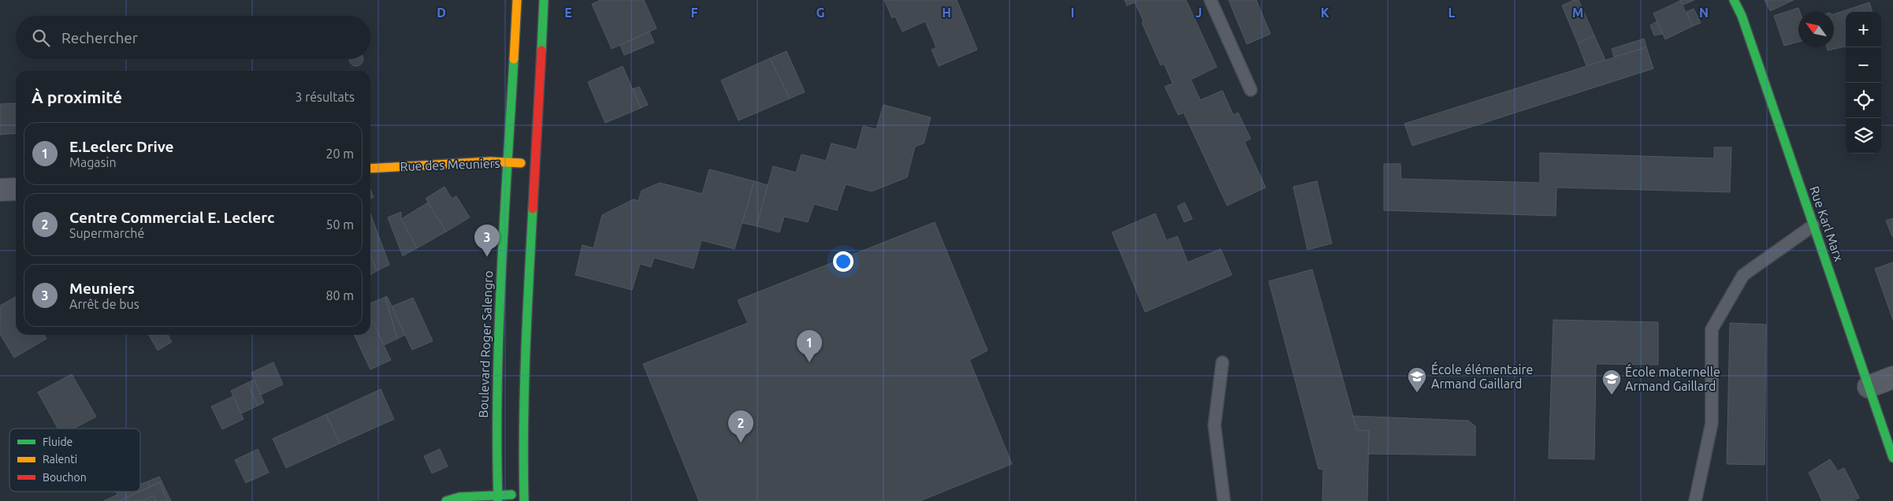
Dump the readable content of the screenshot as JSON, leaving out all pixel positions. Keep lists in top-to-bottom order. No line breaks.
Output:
{"streets":{"main road":["Rue des Meuniers","Rue Karl Marx","Boulevard Roger Salengro"]},"crossings":[["Rue des Meuniers","Boulevard Roger Salengro"]],"places":{"school or university":["École élémentaire Armand Gaillard","École maternelle Armand Gaillard"]},"legend":["Fluide","Ralenti","Bouchon"],"north":"top left","page":{"map_buttons":["+","−"],"search":"Rechercher","heading":["À proximité","3 résultats"],"list":[{"mark":"1","name":"E.Leclerc Drive","note":"Magasin","value":"20 m"},{"mark":"2","name":"Centre Commercial E. Leclerc","note":"Supermarché","value":"50 m"},{"mark":"3","name":"Meuniers","note":"Arrêt de bus","value":"80 m"}],"pins":["3","1","2"]},"grid":{"columns":["D","E","F","G","H","I","J","K","L","M","N"]}}
